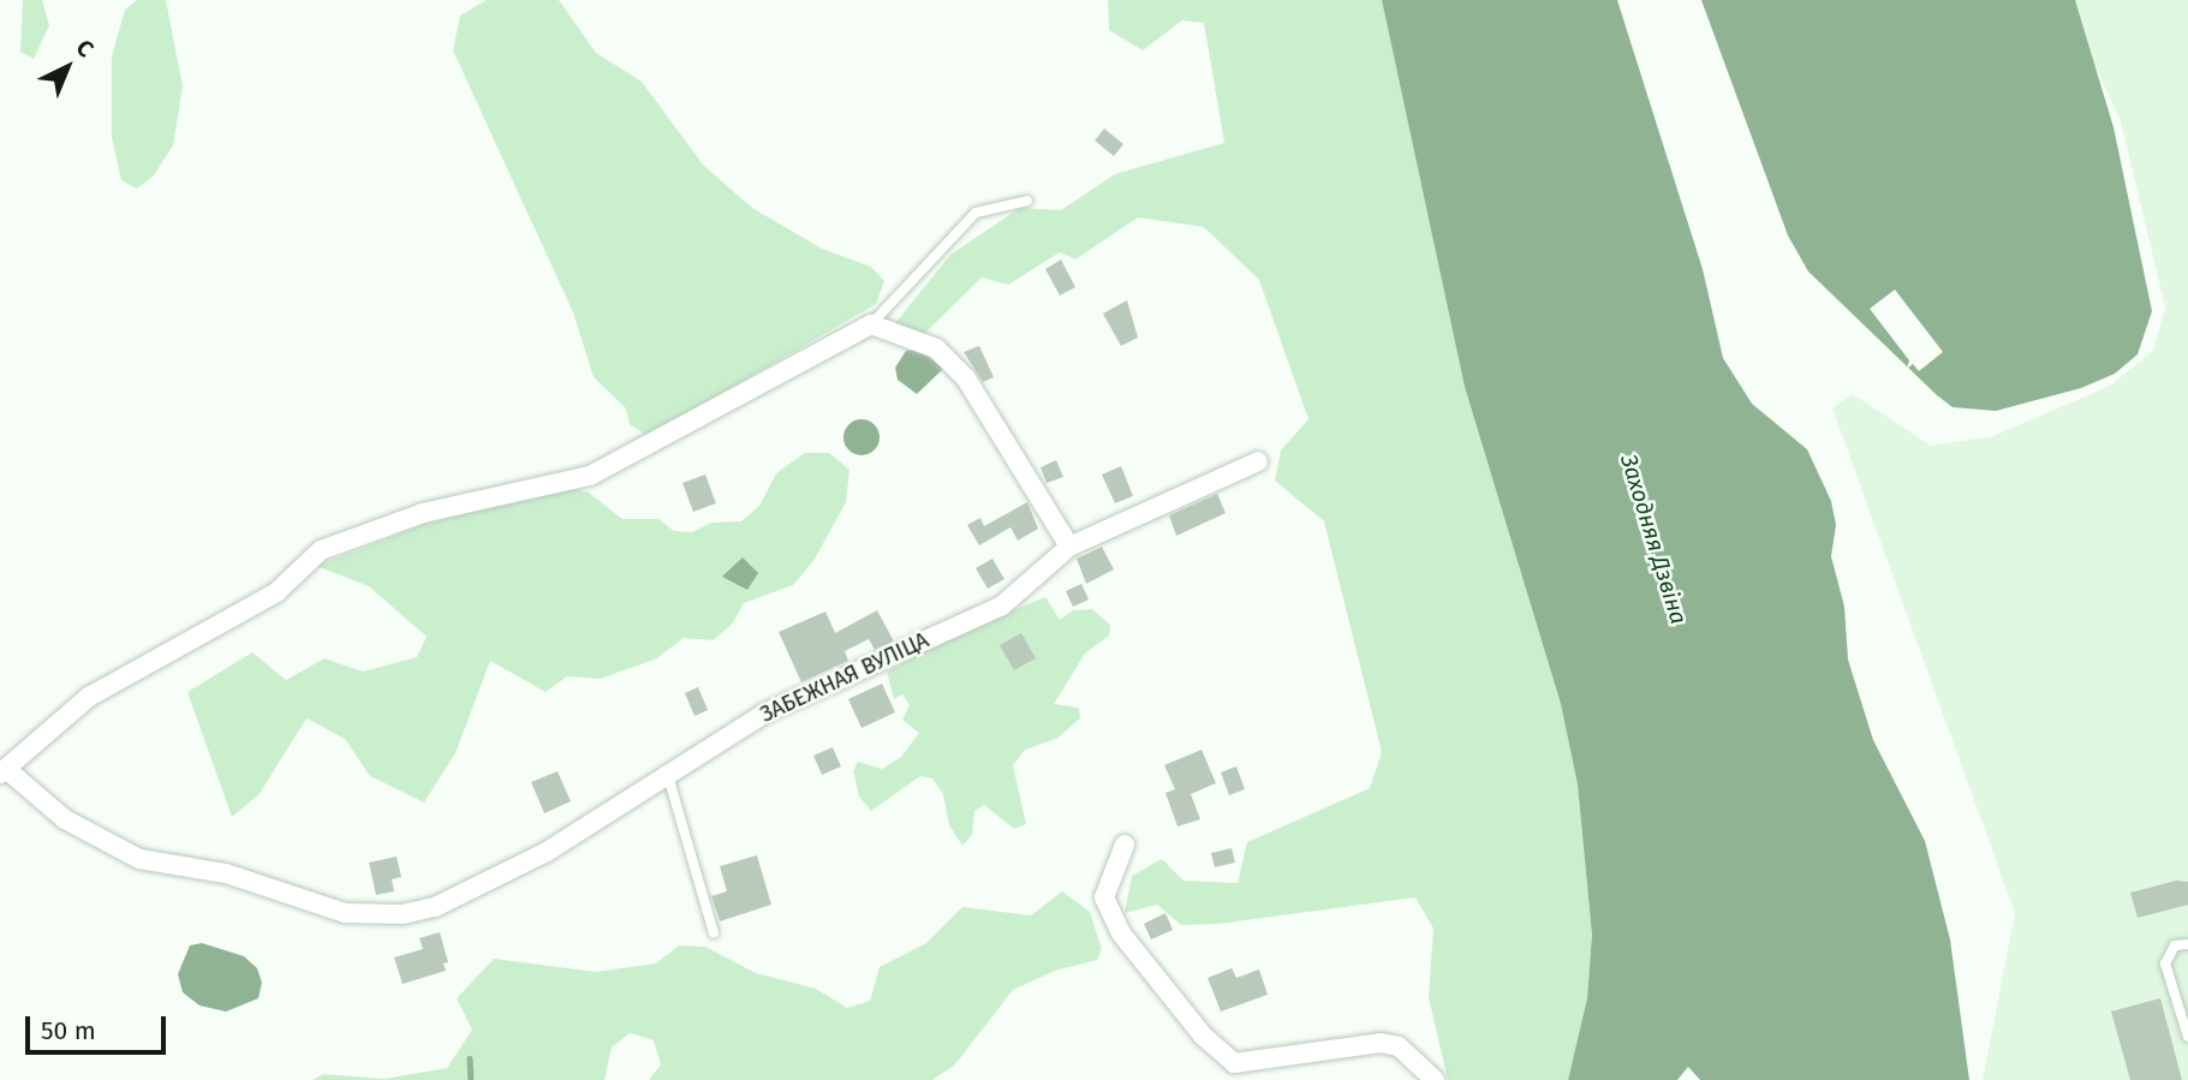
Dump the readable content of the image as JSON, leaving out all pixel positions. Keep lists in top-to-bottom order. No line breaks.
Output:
{"streets":{"street":["ЗАБЕЖНАЯ ВУЛІЦА"]},"water":["Заходняя Дзвіна"],"scale_bar":"50 m","north":"top right"}
